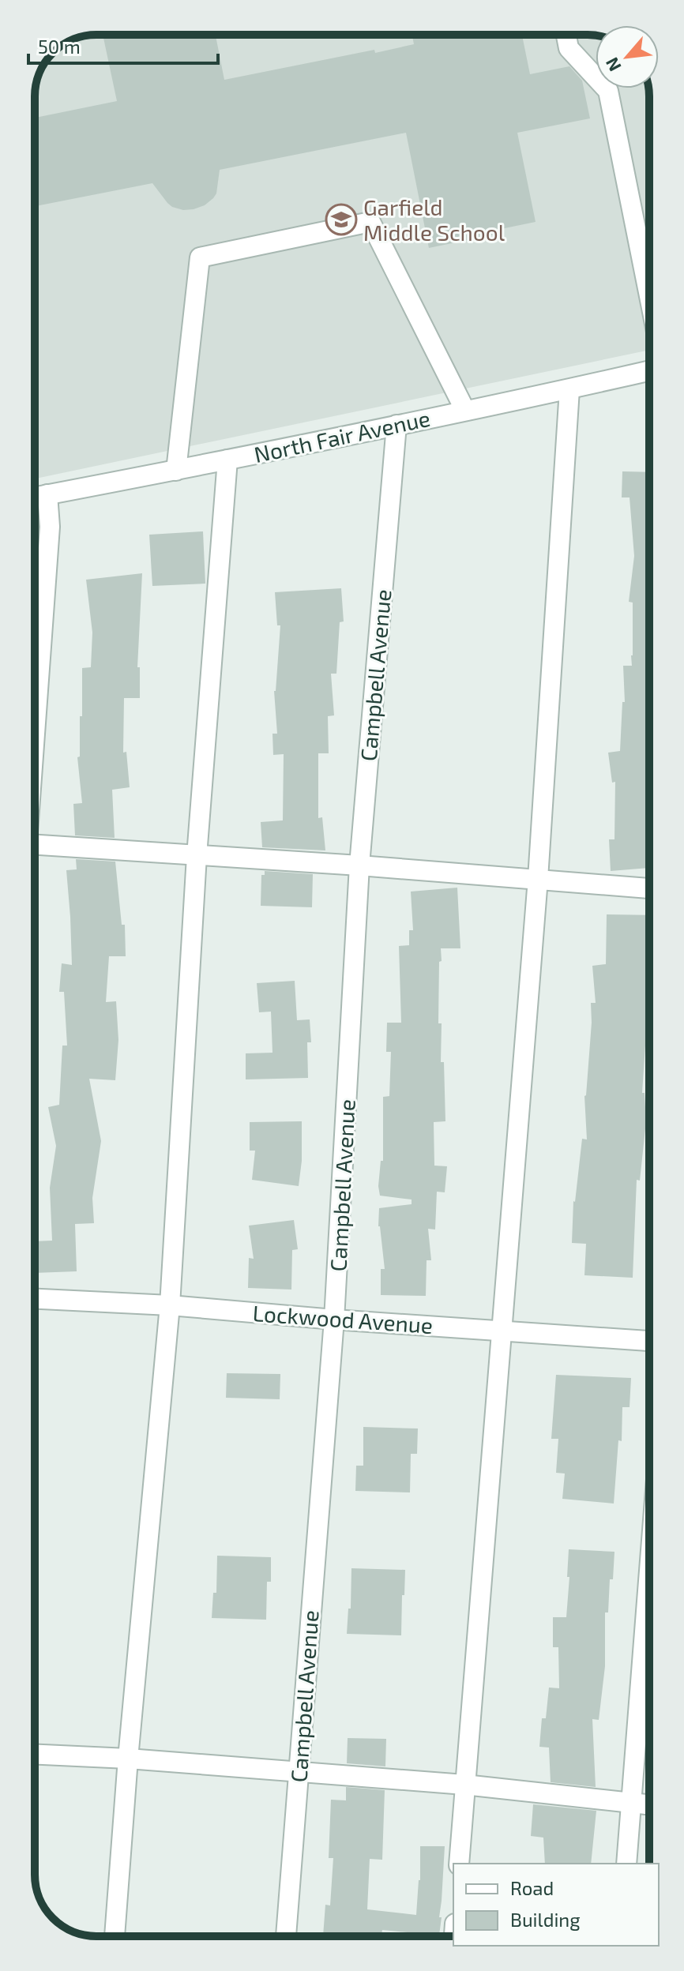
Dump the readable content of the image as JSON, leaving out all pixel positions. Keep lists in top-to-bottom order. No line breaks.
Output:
{"streets":{"street":["North Fair Avenue","Campbell Avenue","Lockwood Avenue"]},"crossings":[["North Fair Avenue","Campbell Avenue"],["Campbell Avenue","Lockwood Avenue"]],"places":{"school or university":["Garfield Middle School"]},"legend":["Road","Building"],"scale_bar":"50 m","north":"bottom left"}
